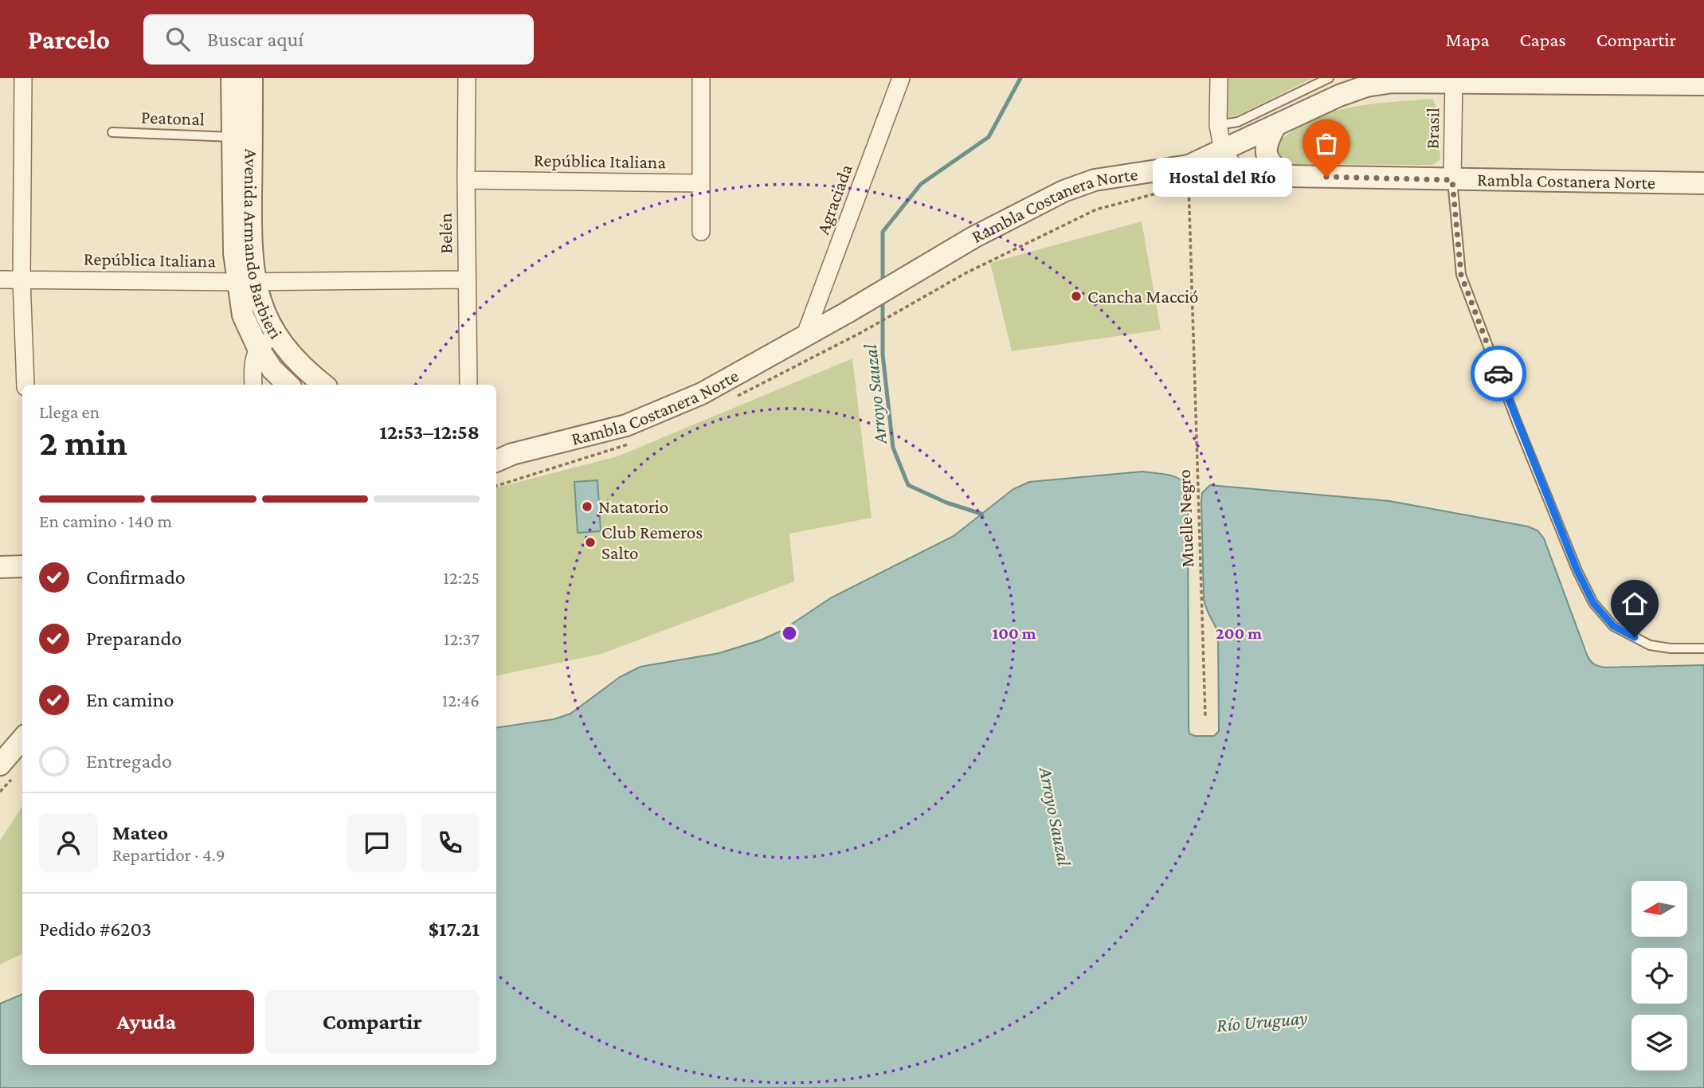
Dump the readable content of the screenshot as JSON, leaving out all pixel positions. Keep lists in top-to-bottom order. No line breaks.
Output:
{"streets":{"street":["Brasil","República Italiana","Rambla Costanera Norte","Agraciada","Belén","Avenida Armando Barbieri"],"lane":["Peatonal"],"path":["Muelle Negro"]},"crossings":[["Peatonal","Avenida Armando Barbieri"],["Brasil","Rambla Costanera Norte"],["República Italiana","Belén"],["República Italiana","Avenida Armando Barbieri"],["Rambla Costanera Norte","Agraciada"],["Rambla Costanera Norte","Muelle Negro"]],"water":["Arroyo Sauzal","Río Uruguay"],"places":["Hostal del Río","Cancha Macció","Natatorio","Club Remeros Salto"],"north":"left","page":{"header":"Parcelo","search":"Buscar aquí","nav":["Mapa","Capas","Compartir"],"bubble":"Hostal del Río","heading":["2 min","Llega en","12:53–12:58"],"panel":["Mateo","Repartidor · 4.9","Pedido #6203","$17.21"],"bar":"En camino · 140 m","list":[["Confirmado","12:25"],["Preparando","12:37"],["En camino","12:46"],"Entregado"],"buttons":["Ayuda","Compartir"]},"rings":["100 m","200 m"]}
